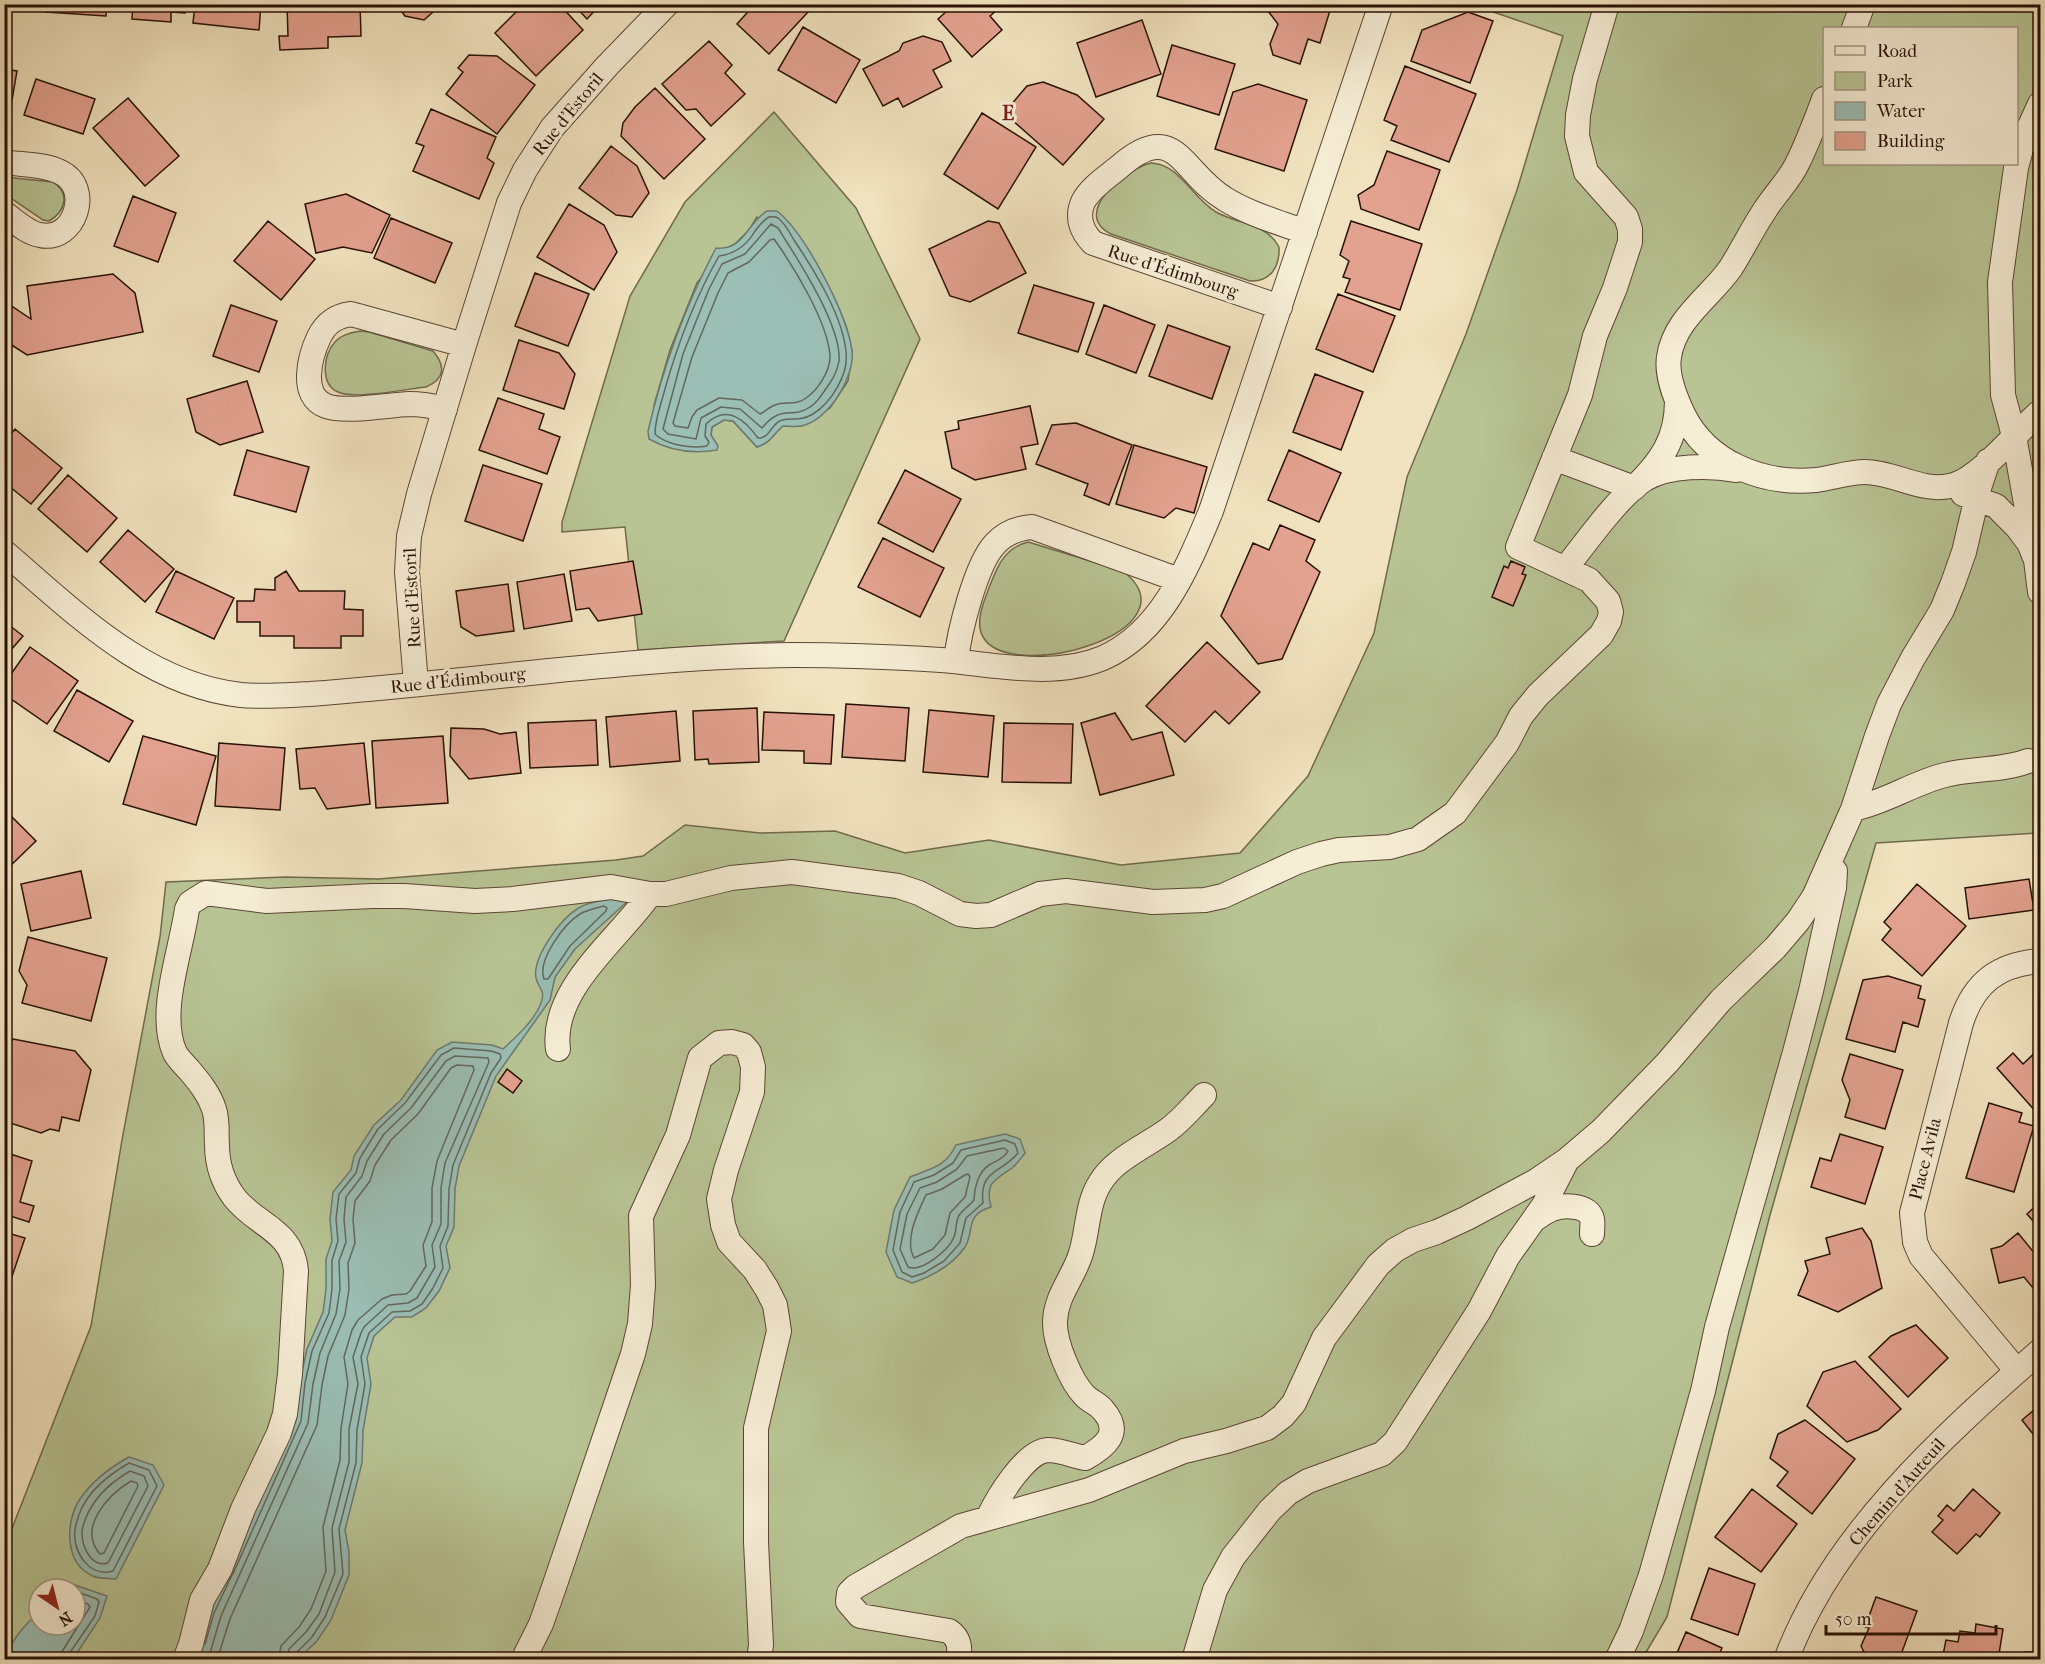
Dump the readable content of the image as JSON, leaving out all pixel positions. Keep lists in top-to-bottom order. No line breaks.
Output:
{"streets":{"street":["Rue d'Estoril","Rue d'Édimbourg","Place Avila","Chemin d'Auteuil"]},"crossings":[["Rue d'Estoril","Rue d'Édimbourg"],["Place Avila","Chemin d'Auteuil"]],"districts":["E"],"legend":["Road","Park","Water","Building"],"scale_bar":"50 m","north":"bottom right"}
